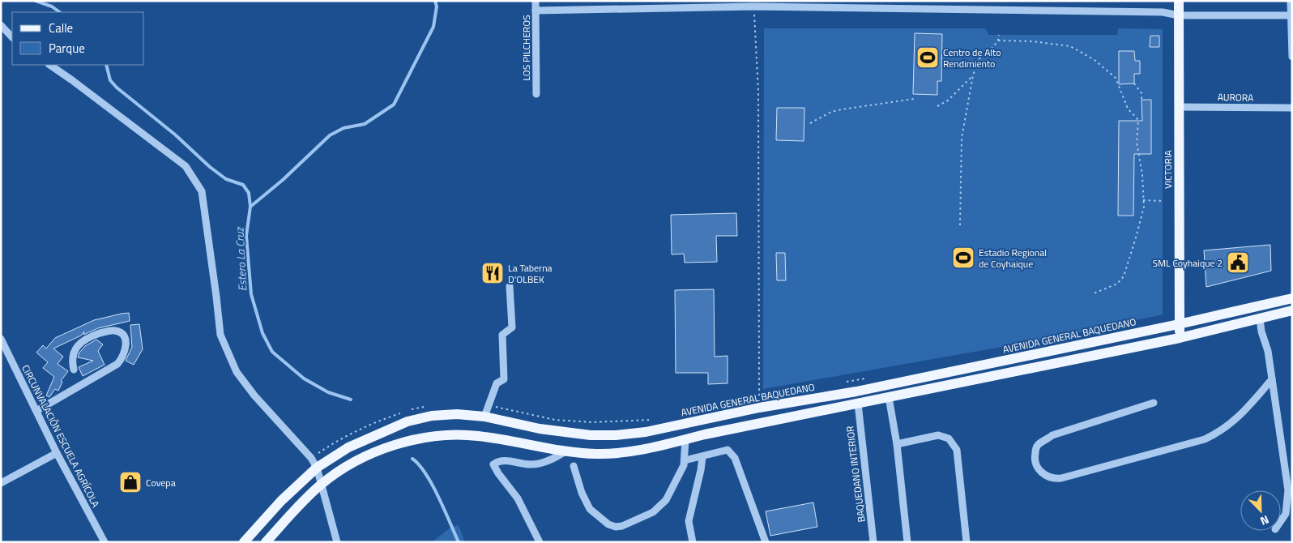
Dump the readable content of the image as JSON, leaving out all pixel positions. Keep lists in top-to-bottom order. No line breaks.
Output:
{"streets":{"main road":["VICTORIA","AVENIDA GENERAL BAQUEDANO"],"street":["LOS PILCHEROS","AURORA","CIRCUNVALACIÓN ESCUELA AGRÍCOLA","BAQUEDANO INTERIOR"]},"crossings":[["AURORA","VICTORIA"],["VICTORIA","AVENIDA GENERAL BAQUEDANO"]],"water":["Estero La Cruz"],"places":{"sports":["Centro de Alto Rendimiento","Estadio Regional de Coyhaique"],"public building":["SML Coyhaique 2"],"restaurant":["La Taberna D’OLBEK"],"shop":["Covepa"]},"legend":["Calle","Parque"],"north":"bottom right"}
